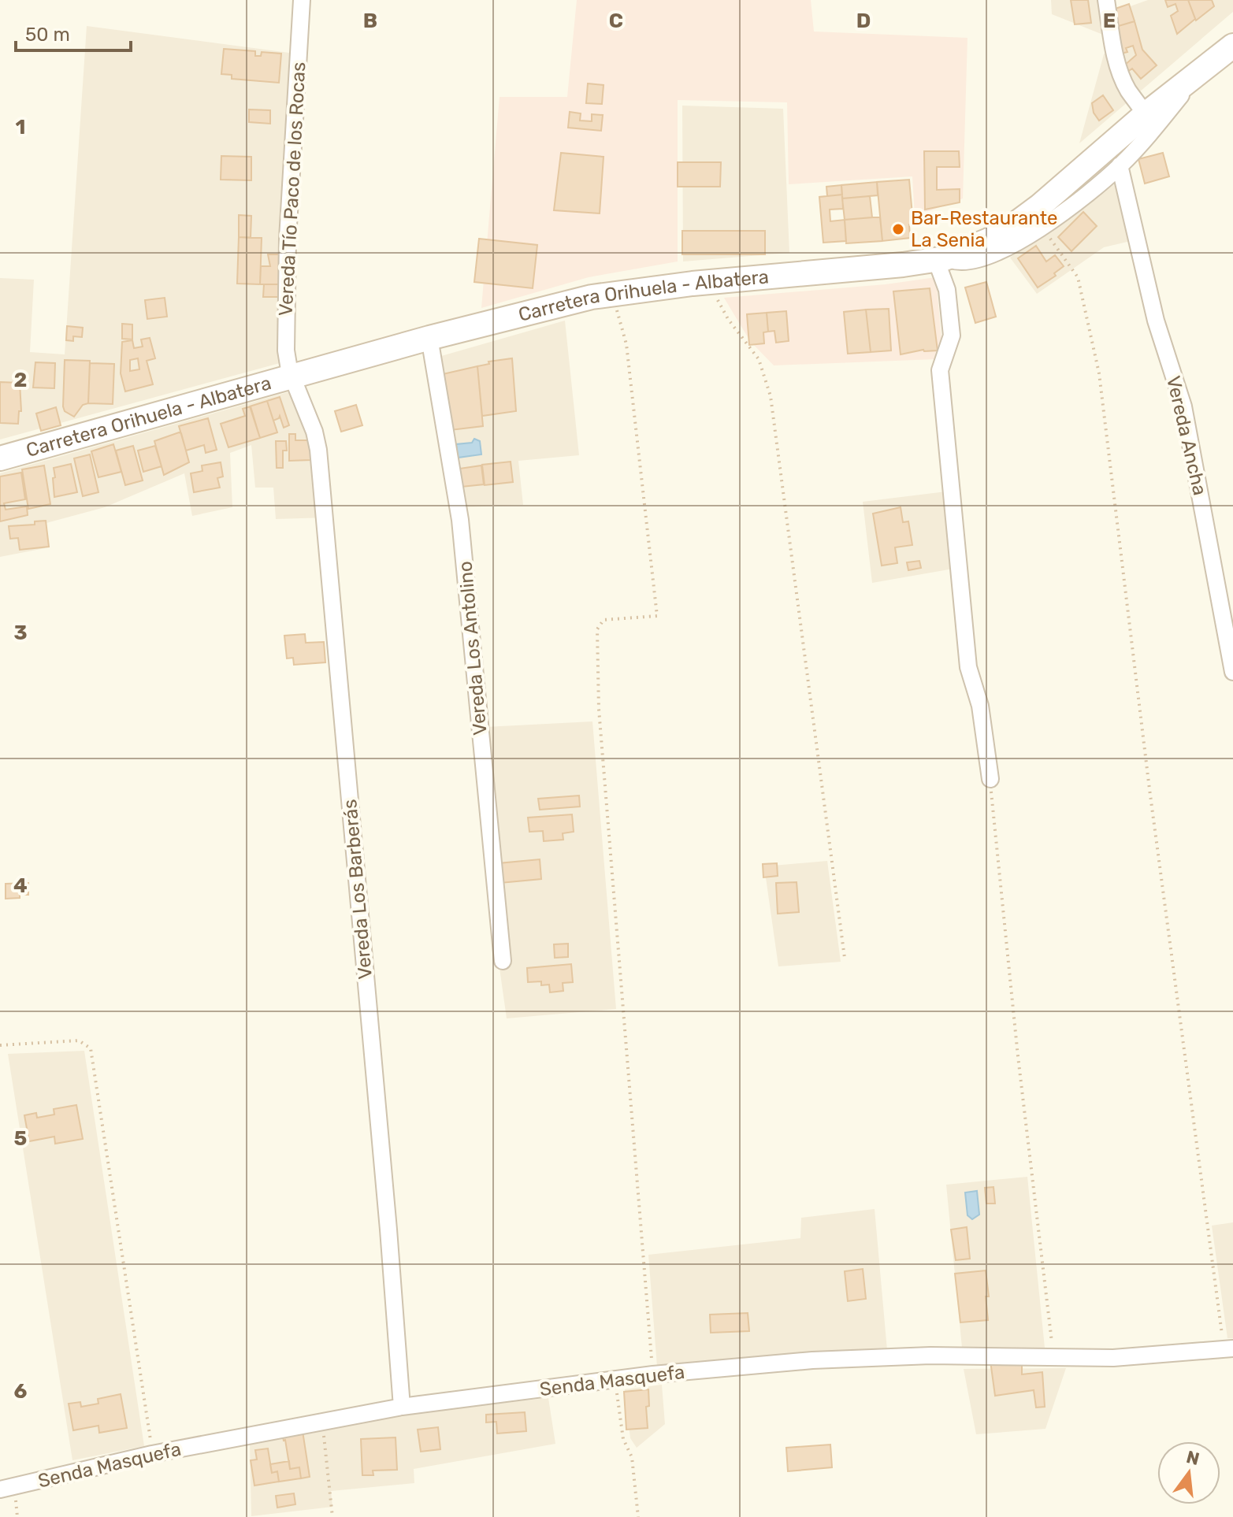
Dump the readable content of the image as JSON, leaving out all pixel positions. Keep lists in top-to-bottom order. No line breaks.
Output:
{"streets":{"main road":["Carretera Orihuela - Albatera"],"street":["Vereda Tío Paco de los Rocas","Vereda Ancha","Vereda Los Antolino","Vereda Los Barberás","Senda Masquefa"]},"crossings":[["Vereda Tío Paco de los Rocas","Carretera Orihuela - Albatera"],["Vereda Tío Paco de los Rocas","Vereda Los Barberás"],["Carretera Orihuela - Albatera","Vereda Los Antolino"],["Carretera Orihuela - Albatera","Vereda Los Barberás"],["Vereda Los Barberás","Senda Masquefa"]],"places":["Bar-Restaurante La Senia"],"scale_bar":"50 m","north":"top","grid":{"columns":["B","C","D","E"],"rows":["1","2","3","4","5","6"]}}
